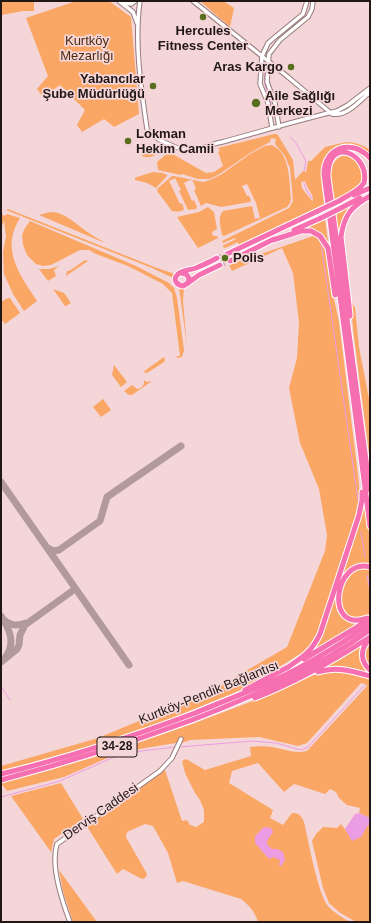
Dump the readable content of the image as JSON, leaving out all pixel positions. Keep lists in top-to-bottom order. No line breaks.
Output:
{"streets":{"highway":["Kurtköy-Pendik Bağlantısı","34-28"],"street":["Derviş Caddesi"]},"parks":["Kurtköy Mezarlığı"],"places":["Hercules Fitness Center","Aras Kargo","Yabancılar Şube Müdürlüğü","Aile Sağlığı Merkezi","Lokman Hekim Camii","Polis"]}
